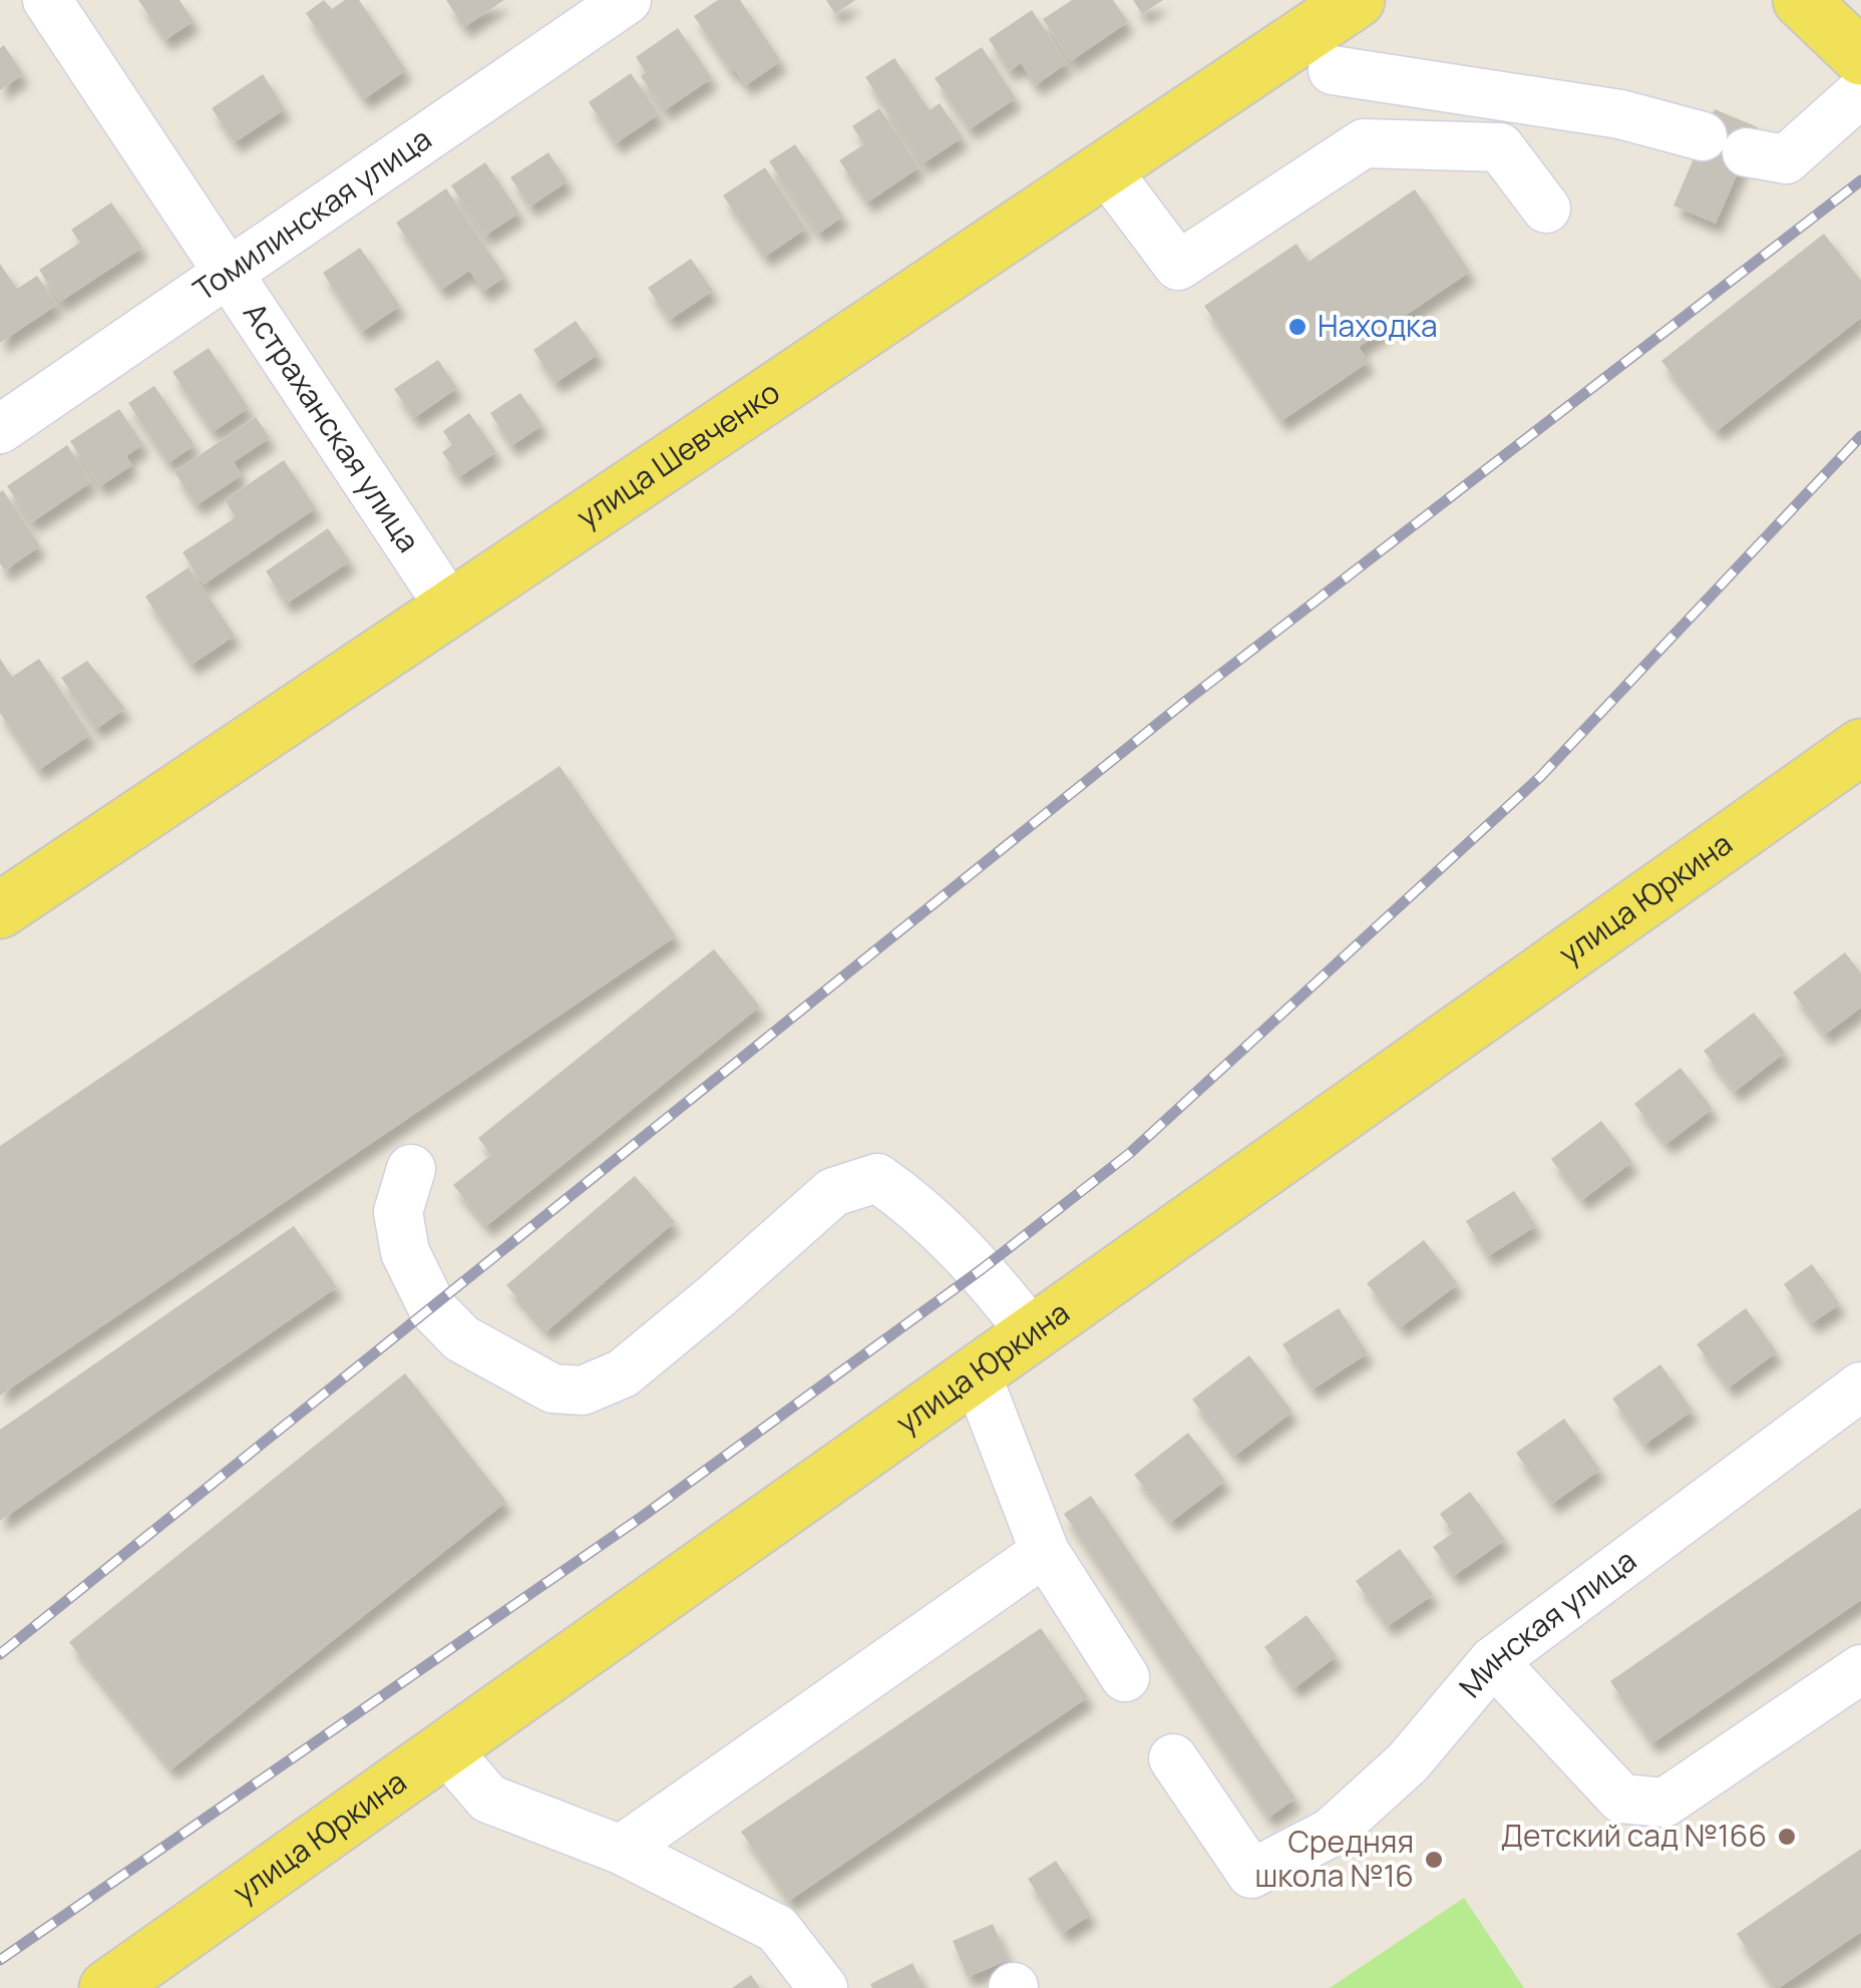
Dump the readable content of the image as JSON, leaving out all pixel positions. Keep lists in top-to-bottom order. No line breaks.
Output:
{"streets":{"main road":["улица Шевченко","улица Юркина"],"street":["Томилинская улица","Астраханская улица","Минская улица"]},"crossings":[["Томилинская улица","Астраханская улица"],["Астраханская улица","улица Шевченко"]],"places":["Находка","Детский сад №166","Средняя школа №16"]}
